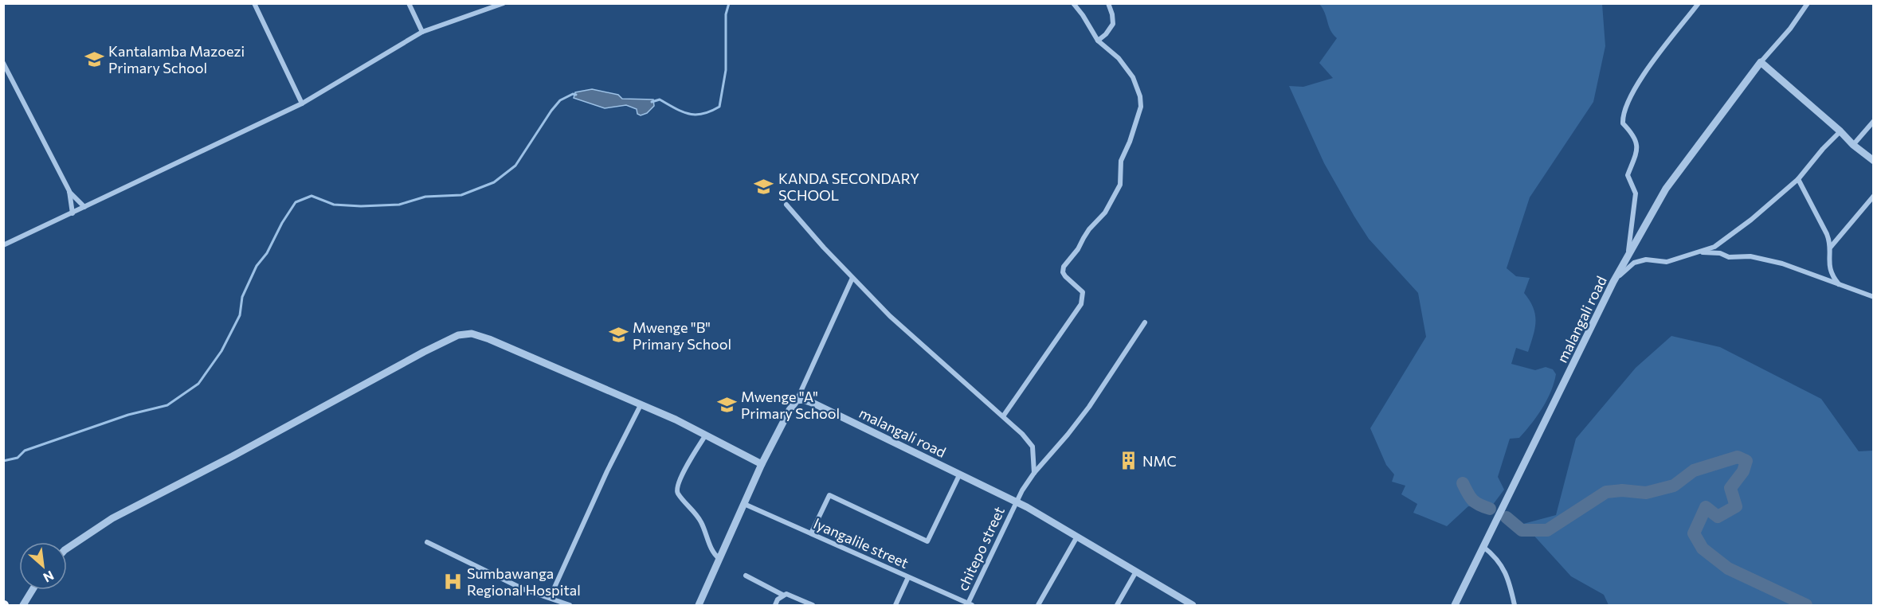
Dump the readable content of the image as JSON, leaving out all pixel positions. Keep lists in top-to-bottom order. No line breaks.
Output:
{"streets":{"street":["malangali road","lyangalile street","chitepo street"]},"crossings":[["malangali road","chitepo street"],["lyangalile street","chitepo street"]],"places":{"school or university":["Kantalamba Mazoezi Primary School","KANDA SECONDARY SCHOOL","Mwenge \"B\" Primary School","Mwenge \"A\" Primary School"],"building":["NMC"],"hospital":["Sumbawanga Regional Hospital"]},"north":"bottom right"}
